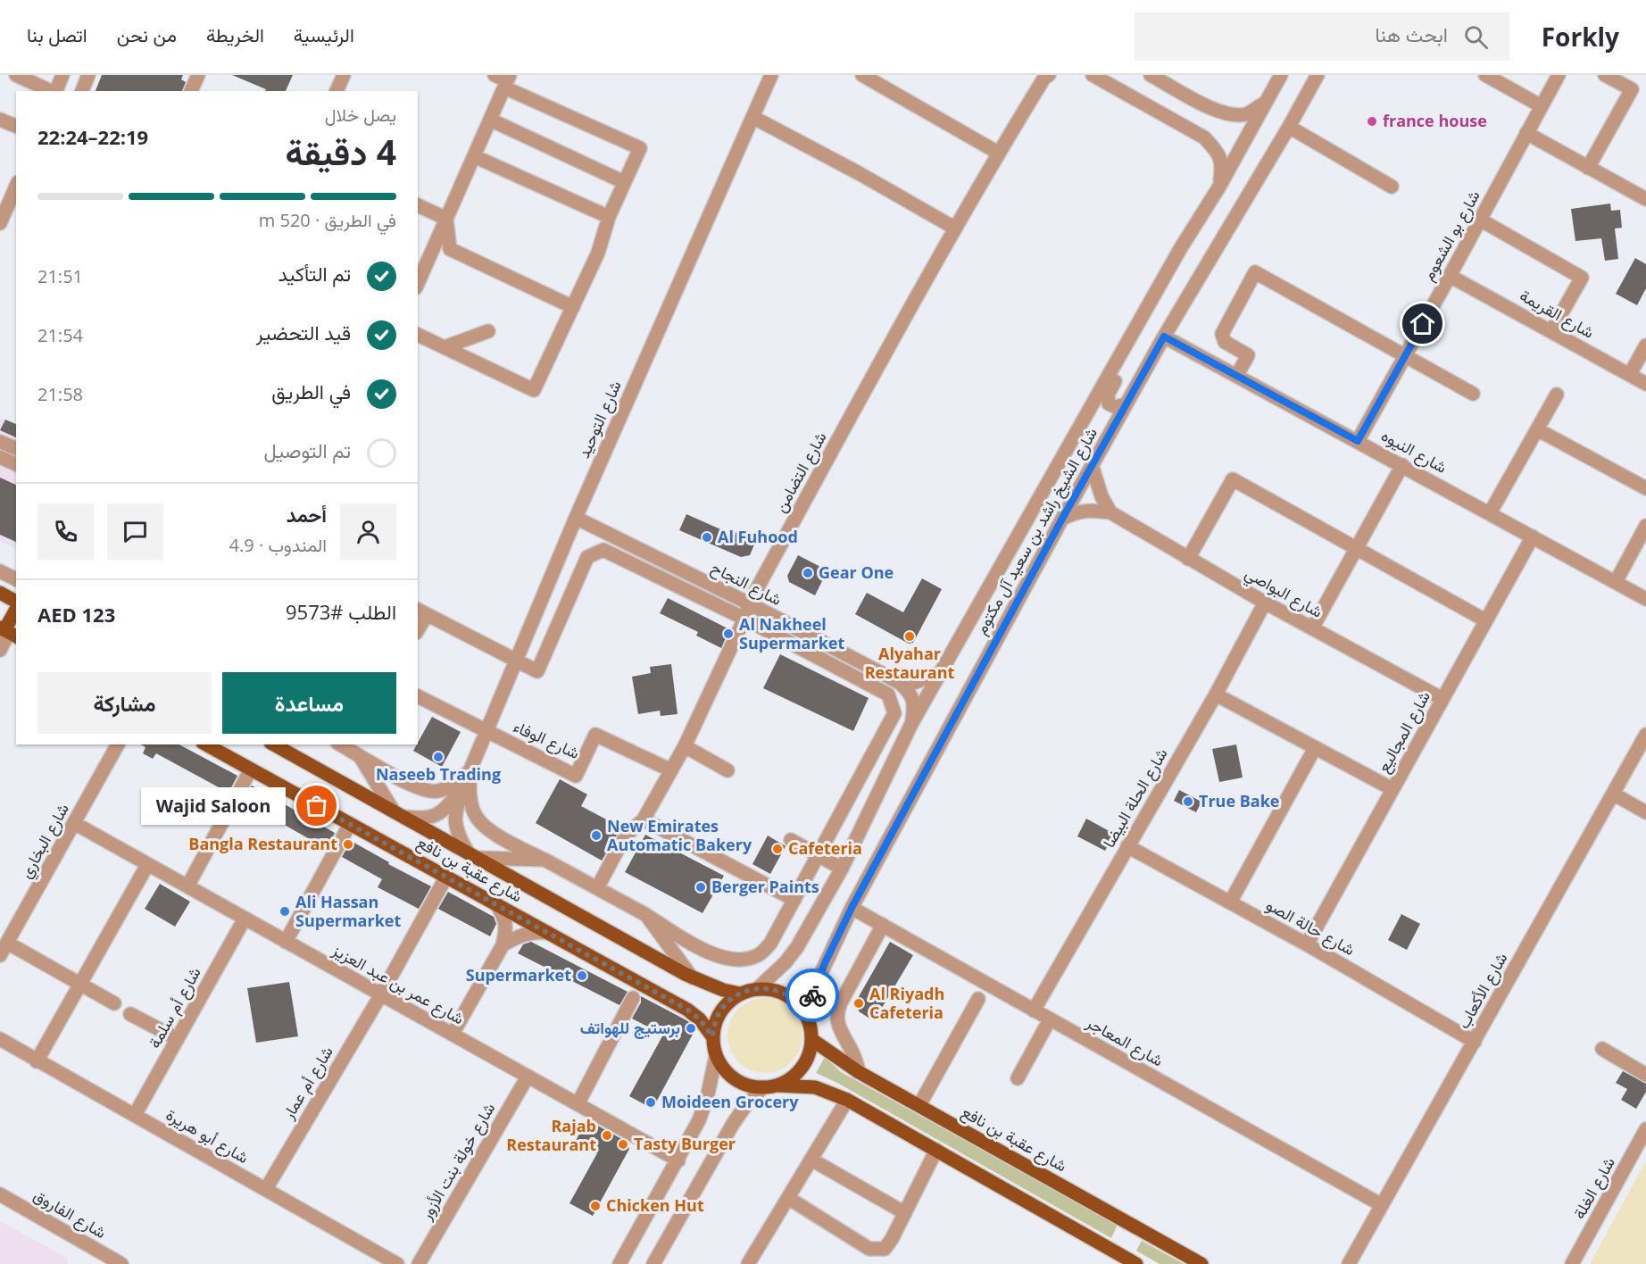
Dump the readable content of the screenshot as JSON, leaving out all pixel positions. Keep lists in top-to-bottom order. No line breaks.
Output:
{"streets":{"main road":["شارع عقبة بن نافع"],"street":["شارع بو الشعوم","شارع القريمة","شارع التوحيد","شارع النيوه","شارع التضامن","شارع الشيخ راشد بن سعيد آل مكتوم","شارع النجاح","شارع البواصي","شارع المجاليع","شارع الوفاء","شارع الحلة البيضا","شارع البخاري","شارع حالة الصو","شارع عمر بن عبد العزيز","شارع الأكعاب","شارع أم سلمة","شارع المعاجر","شارع أم عمار","شارع أبو هريرة","شارع خولة بنت الأزور","شارع الغلة","شارع الفاروق"]},"crossings":[["شارع بو الشعوم","شارع القريمة"],["شارع بو الشعوم","شارع النيوه"],["شارع التوحيد","شارع النجاح"],["شارع التوحيد","شارع الوفاء"],["شارع التوحيد","شارع عقبة بن نافع"],["شارع النيوه","شارع الشيخ راشد بن سعيد آل مكتوم"],["شارع النيوه","شارع المجاليع"],["شارع التضامن","شارع النجاح"],["شارع التضامن","شارع الوفاء"],["شارع الشيخ راشد بن سعيد آل مكتوم","شارع النجاح"],["شارع الشيخ راشد بن سعيد آل مكتوم","شارع البواصي"],["شارع الشيخ راشد بن سعيد آل مكتوم","شارع عقبة بن نافع"],["شارع الشيخ راشد بن سعيد آل مكتوم","شارع المعاجر"],["شارع البواصي","شارع المجاليع"],["شارع البواصي","شارع الحلة البيضا"],["شارع المجاليع","شارع حالة الصو"],["شارع الحلة البيضا","شارع حالة الصو"],["شارع الحلة البيضا","شارع المعاجر"],["شارع البخاري","شارع عمر بن عبد العزيز"],["شارع عقبة بن نافع","شارع أم عمار"],["شارع حالة الصو","شارع الأكعاب"],["شارع عمر بن عبد العزيز","شارع أم سلمة"],["شارع عمر بن عبد العزيز","شارع أم عمار"],["شارع عمر بن عبد العزيز","شارع خولة بنت الأزور"],["شارع الأكعاب","شارع المعاجر"],["شارع أم سلمة","شارع أبو هريرة"],["شارع أم عمار","شارع أبو هريرة"]],"places":["france house","Al Fuhood","Gear One","Al Nakheel Supermarket","Alyahar Restaurant","Naseeb Trading","True Bake","Wajid Saloon","New Emirates Automatic Bakery","Bangla Restaurant","Cafeteria","Berger Paints","Ali Hassan Supermarket","Supermarket","Al Riyadh Cafeteria","برستيج للهواتف","Moideen Grocery","Rajab Restaurant","Tasty Burger","Chicken Hut"],"page":{"header":"Forkly","search":"ابحث هنا","nav":["الرئيسية","الخريطة","من نحن","اتصل بنا"],"heading":["4 دقيقة","يصل خلال","22:19–22:24"],"panel":["أحمد","المندوب · 4.9","الطلب #9573","AED 123"],"bar":"في الطريق · 520 m","list":[["تم التأكيد","21:51"],["قيد التحضير","21:54"],["في الطريق","21:58"],"تم التوصيل"],"buttons":["مساعدة","مشاركة"],"bubble":"Wajid Saloon"}}
